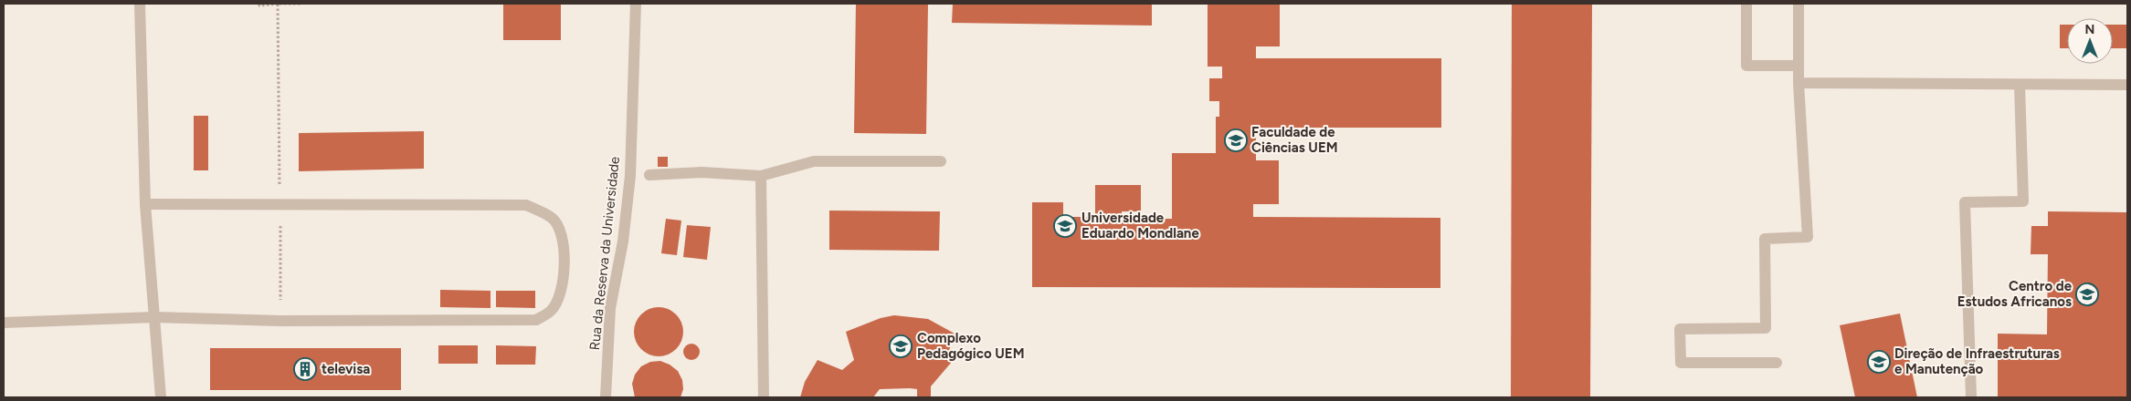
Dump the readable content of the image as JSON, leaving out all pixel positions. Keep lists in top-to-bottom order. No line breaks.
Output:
{"streets":{"lane":["Rua da Reserva da Universidade"]},"places":{"school or university":["Faculdade de Ciências UEM","Universidade Eduardo Mondlane","Centro de Estudos Africanos","Complexo Pedagógico UEM","Direção de Infraestruturas e Manutenção"],"building":["televisa"]},"north":"top"}
